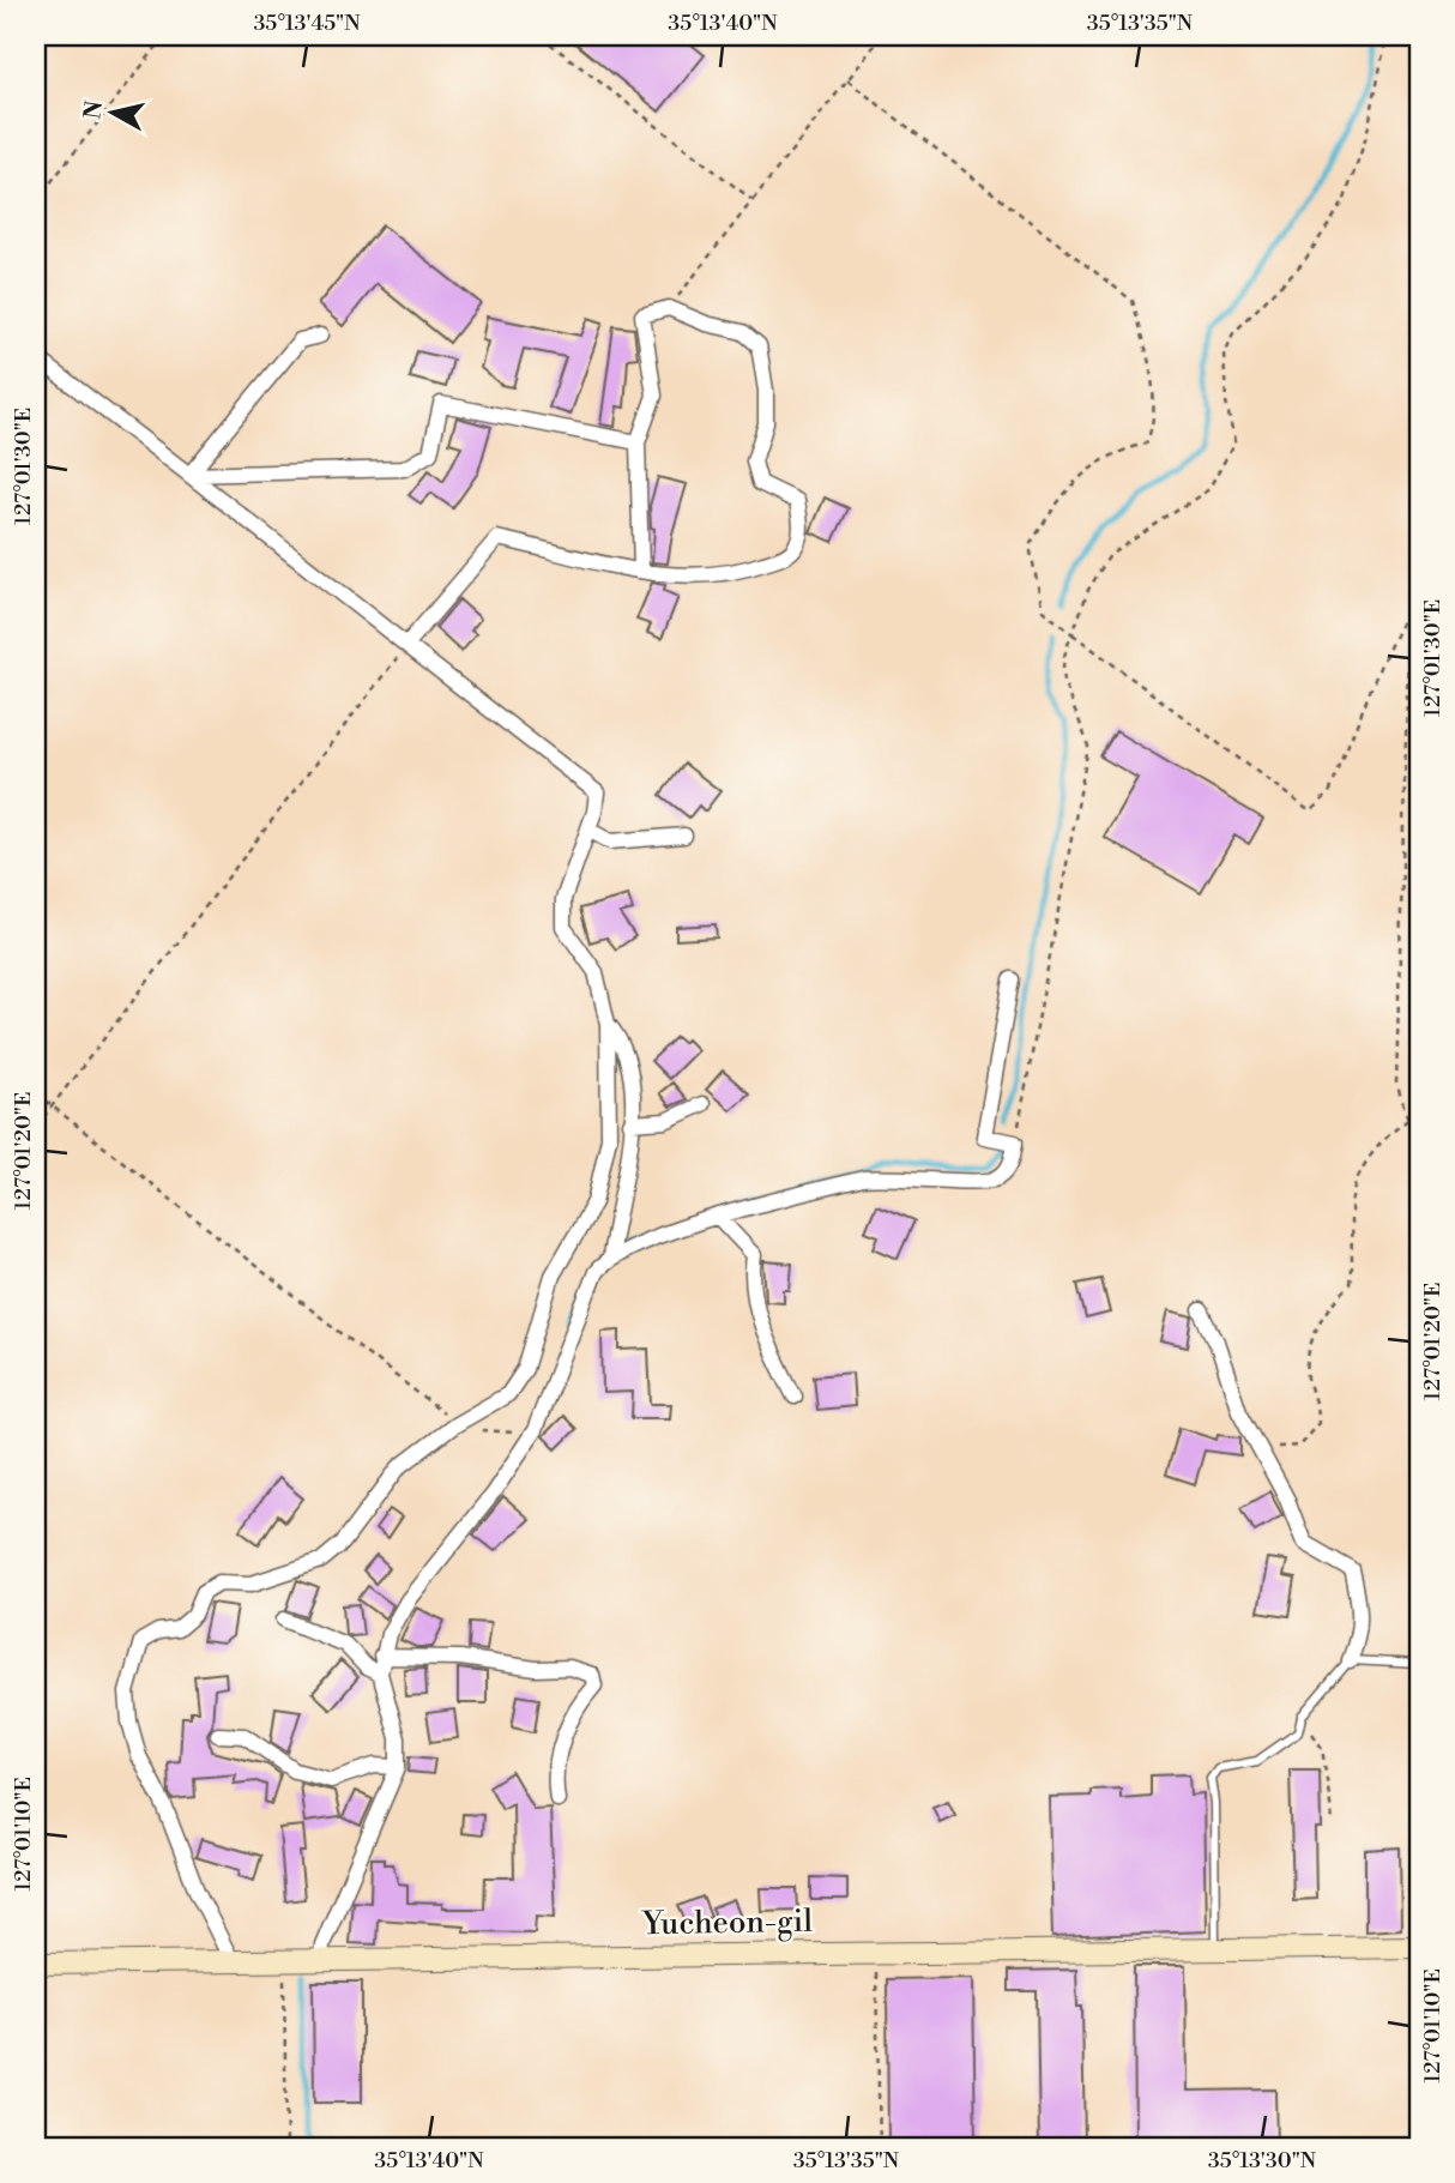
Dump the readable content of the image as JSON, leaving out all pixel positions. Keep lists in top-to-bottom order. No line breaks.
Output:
{"streets":{"street":["Yucheon-gil"]},"north":"left","coordinates":["35°13'45\"N","35°13'40\"N","35°13'35\"N","127°01'30\"E","127°01'20\"E","127°01'10\"E","35°13'30\"N"]}
